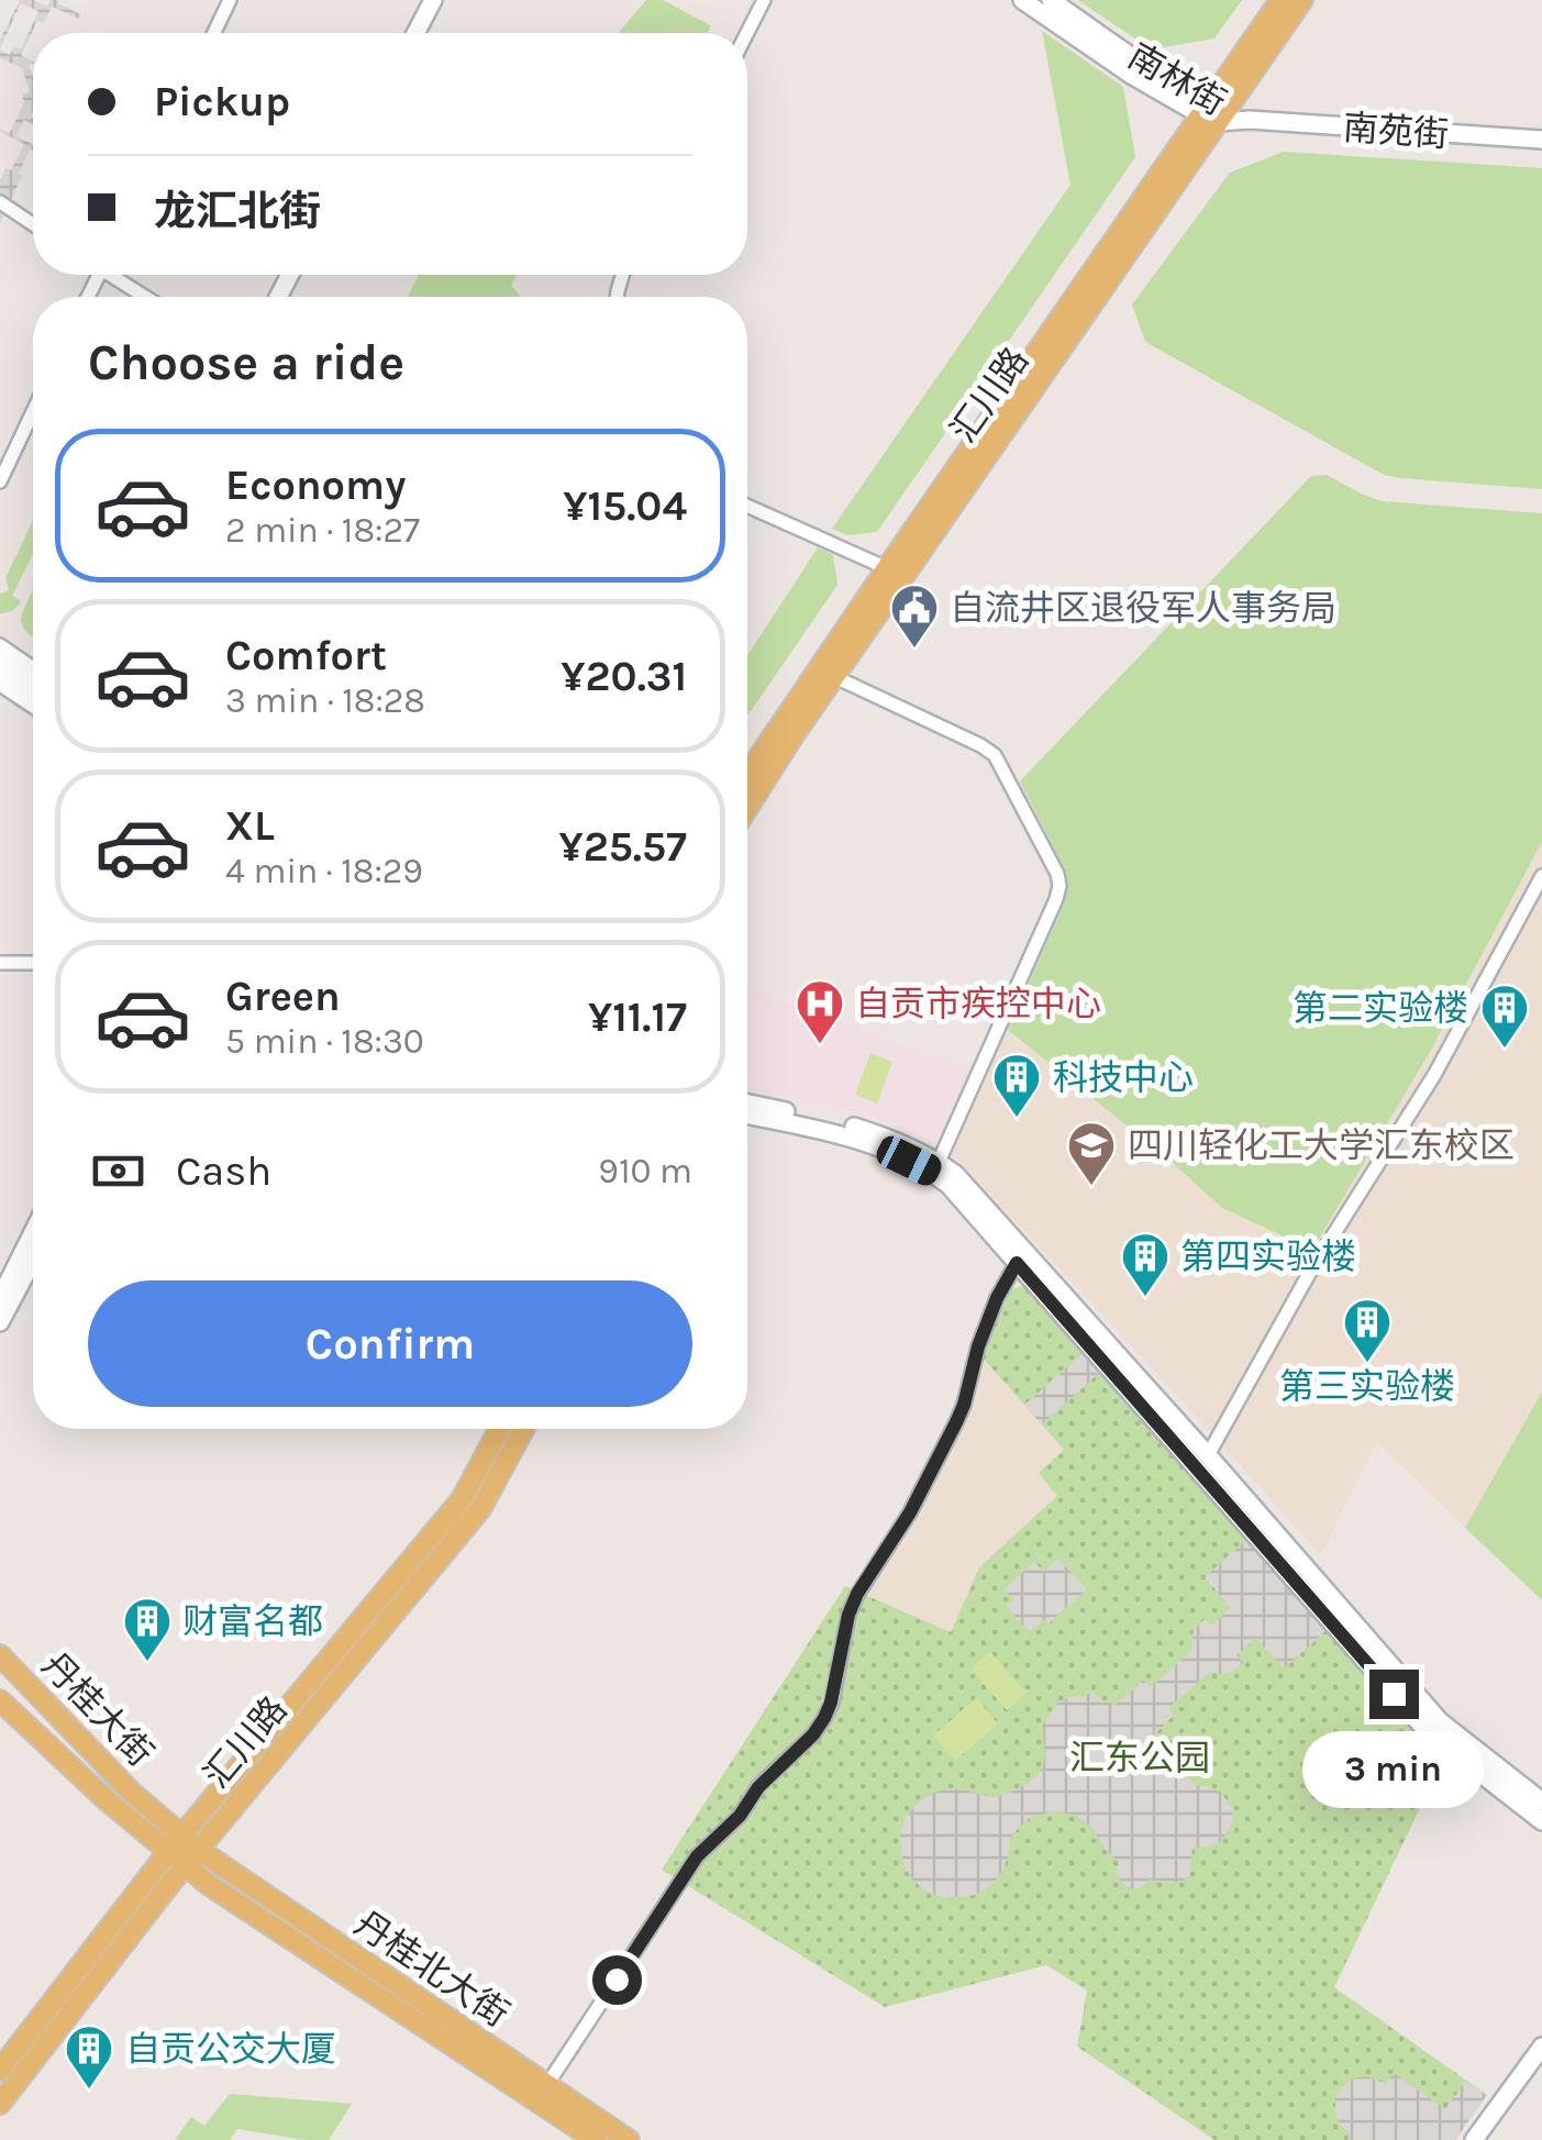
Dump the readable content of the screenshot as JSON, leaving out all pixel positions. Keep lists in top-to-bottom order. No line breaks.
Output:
{"streets":{"main road":["南林街","南苑街","汇川路","丹桂大街","丹桂北大街"]},"crossings":[["南林街","南苑街"],["南林街","汇川路"],["汇川路","丹桂大街"],["汇川路","丹桂北大街"],["丹桂大街","丹桂北大街"]],"parks":["汇东公园"],"places":{"public building":["自流井区退役军人事务局"],"hospital":["自贡市疾控中心"],"building":["第二实验楼","科技中心","第四实验楼","第三实验楼","财富名都","自贡公交大厦"],"school or university":["四川轻化工大学汇东校区"]},"page":{"banner":["Pickup","龙汇北街"],"heading":"Choose a ride","list":[{"name":"Economy","note":"2 min · 18:27","value":"¥15.04"},{"name":"Comfort","note":"3 min · 18:28","value":"¥20.31"},{"name":"XL","note":"4 min · 18:29","value":"¥25.57"},{"name":"Green","note":"5 min · 18:30","value":"¥11.17"}],"pay":["Cash","910 m"],"buttons":"Confirm","bubble":"3 min"}}
